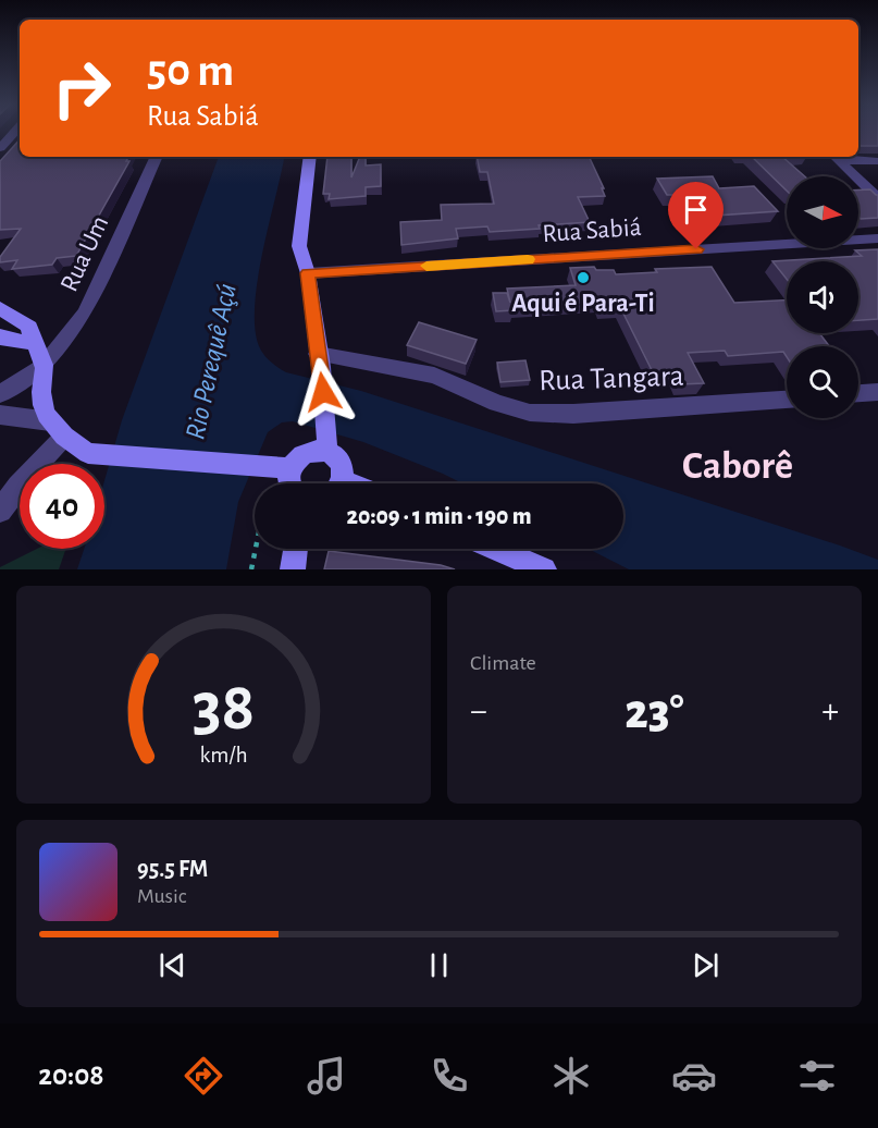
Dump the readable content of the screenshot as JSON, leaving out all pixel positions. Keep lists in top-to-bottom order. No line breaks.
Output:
{"streets":{"street":["Rua Sabiá","Rua Um","Rua Tangara"]},"districts":["Caborê"],"water":["Rio Perequê Açú"],"places":["Aqui é Para-Ti"],"north":"right","page":{"turn":["50 m","Rua Sabiá"],"limit":"40","trip":"20:09 · 1 min · 190 m","tile":"Climate","heat":["−","23°","+"],"song":["95.5 FM","Music"],"tabs":"20:08","gauge":["38","km/h"]}}
